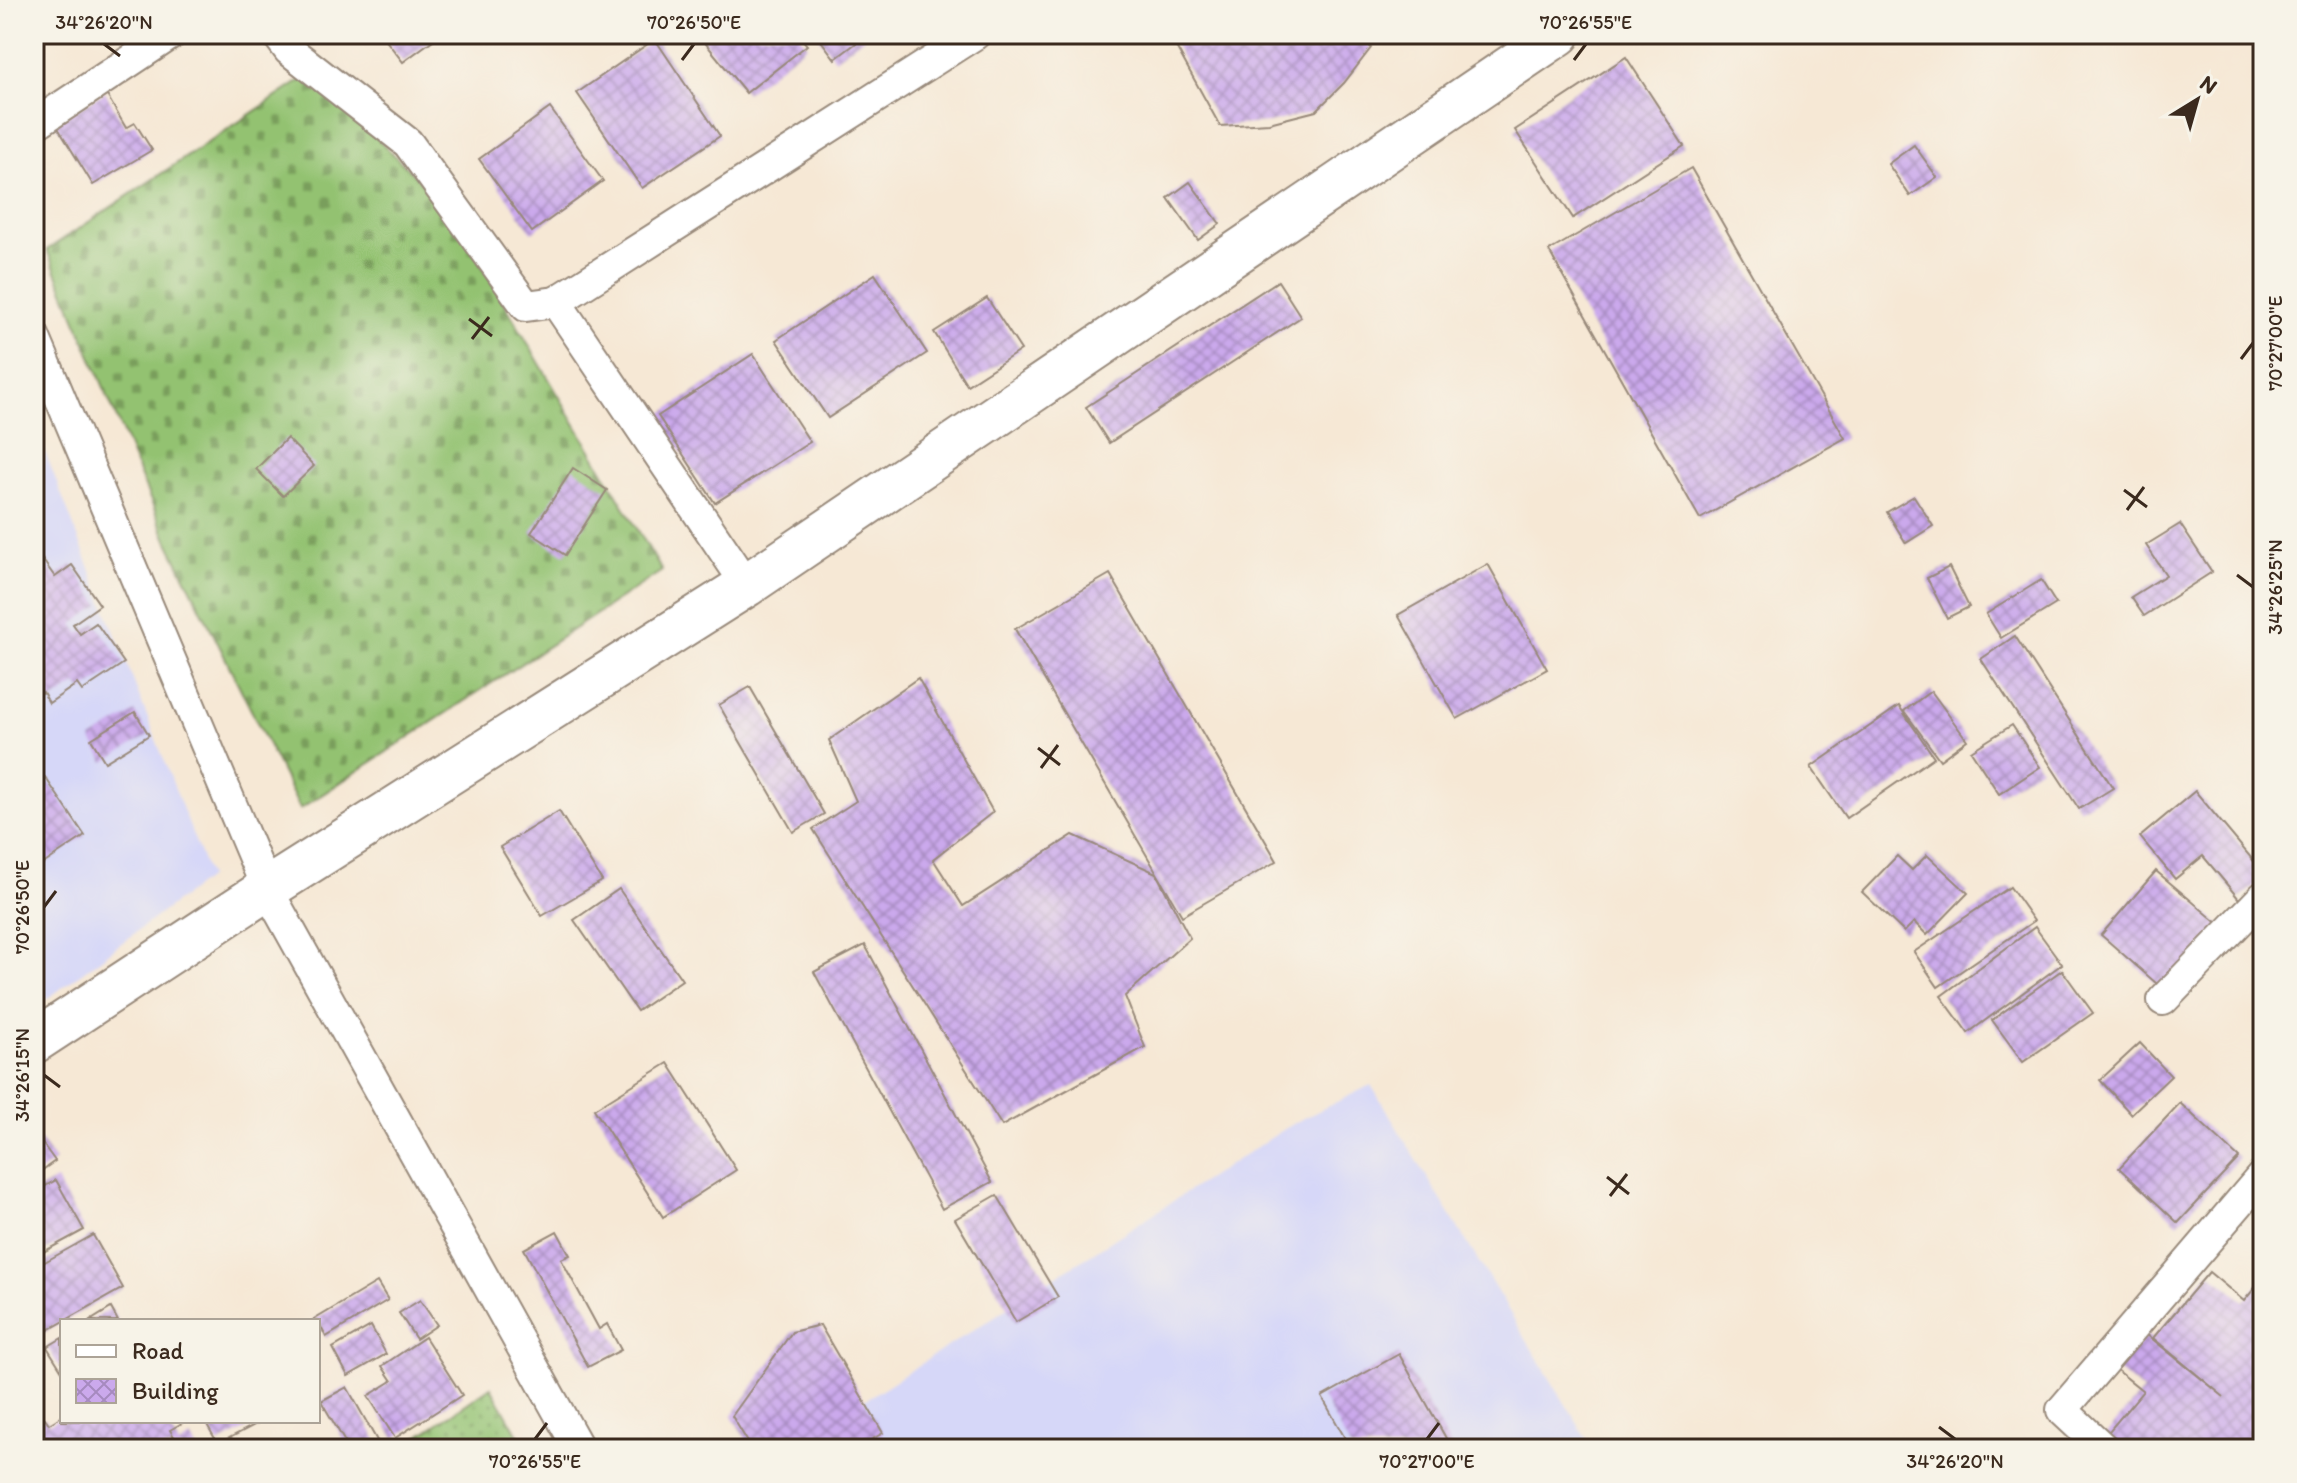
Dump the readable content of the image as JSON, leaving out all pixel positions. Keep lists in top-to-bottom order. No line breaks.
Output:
{"legend":["Road","Building"],"north":"top right","coordinates":["34°26'20\"N","70°26'50\"E","70°26'55\"E","70°27'00\"E","34°26'25\"N","34°26'15\"N"]}
